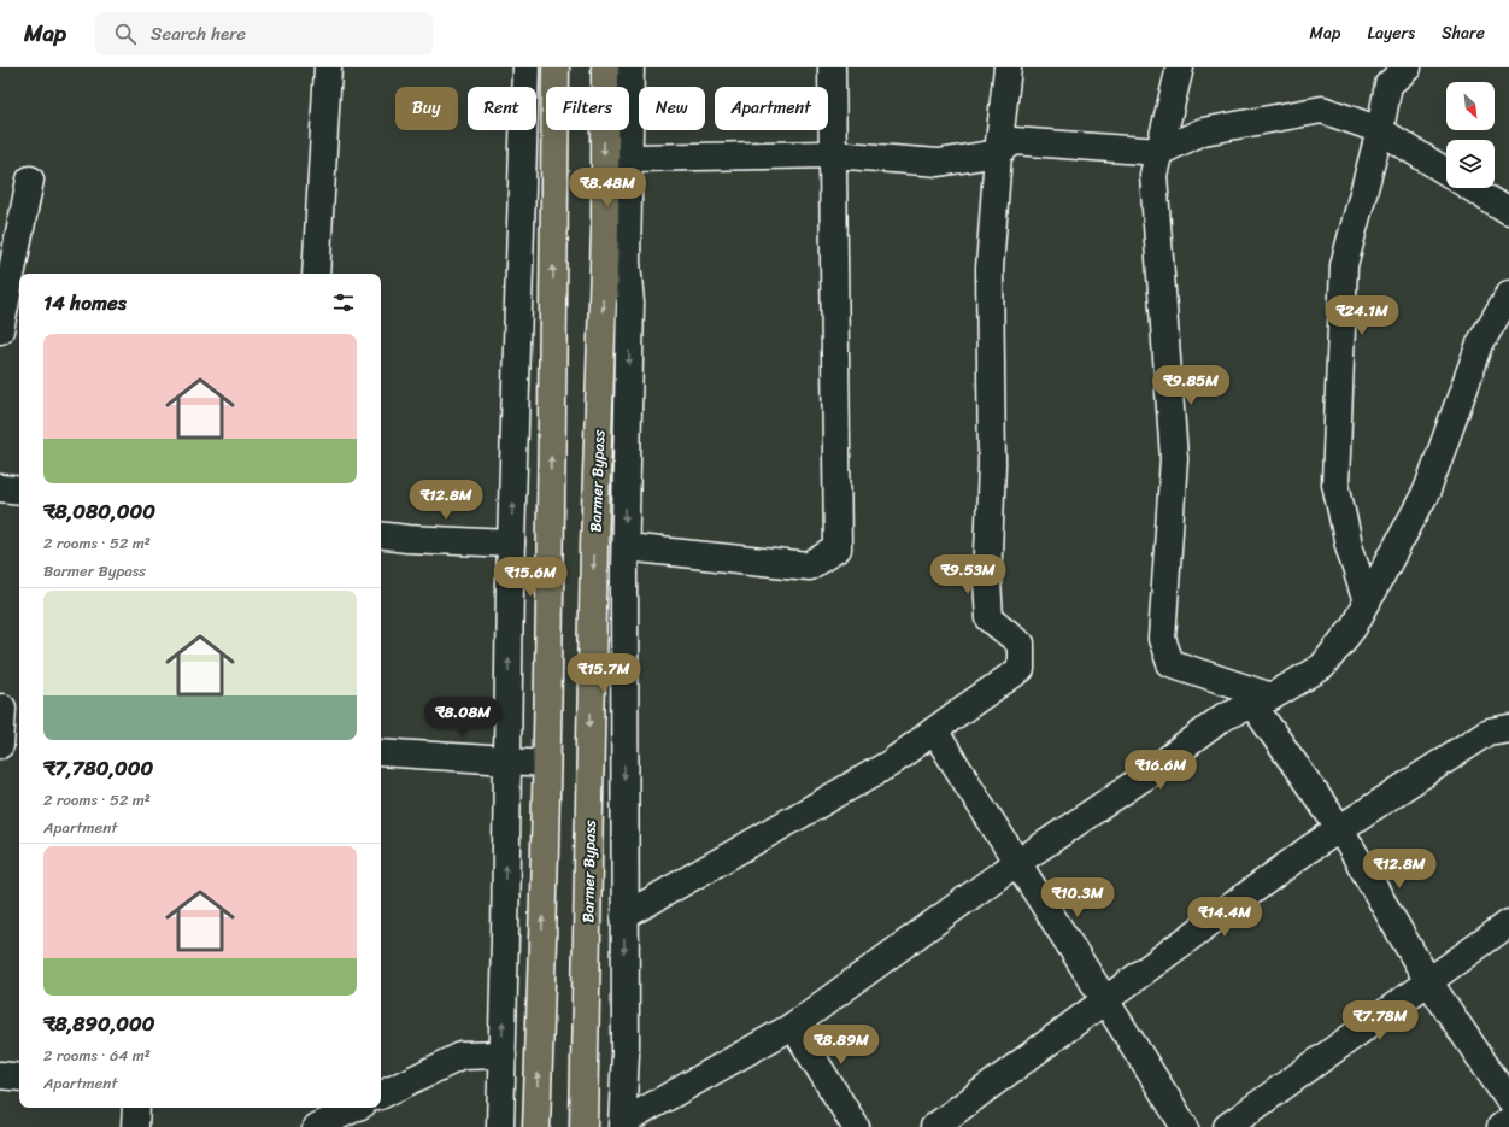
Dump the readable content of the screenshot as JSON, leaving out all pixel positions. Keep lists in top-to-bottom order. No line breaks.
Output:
{"streets":{"highway":["Barmer Bypass"]},"north":"bottom right","page":{"header":"Map","search":"Search here","nav":["Map","Layers","Share"],"chip":["Buy","Rent","Filters","New","Apartment"],"price":["₹8.48M","₹24.1M","₹9.85M","₹12.8M","₹9.53M","₹15.6M","₹15.7M","₹8.08M","₹16.6M","₹12.8M","₹10.3M","₹14.4M","₹7.78M","₹8.89M"],"heading":"14 homes","list":[{"name":"₹8,080,000","note":"2 rooms · 52 m² · Barmer Bypass"},{"name":"₹7,780,000","note":"2 rooms · 52 m² · Apartment"},{"name":"₹8,890,000","note":"2 rooms · 64 m² · Apartment"}]}}
